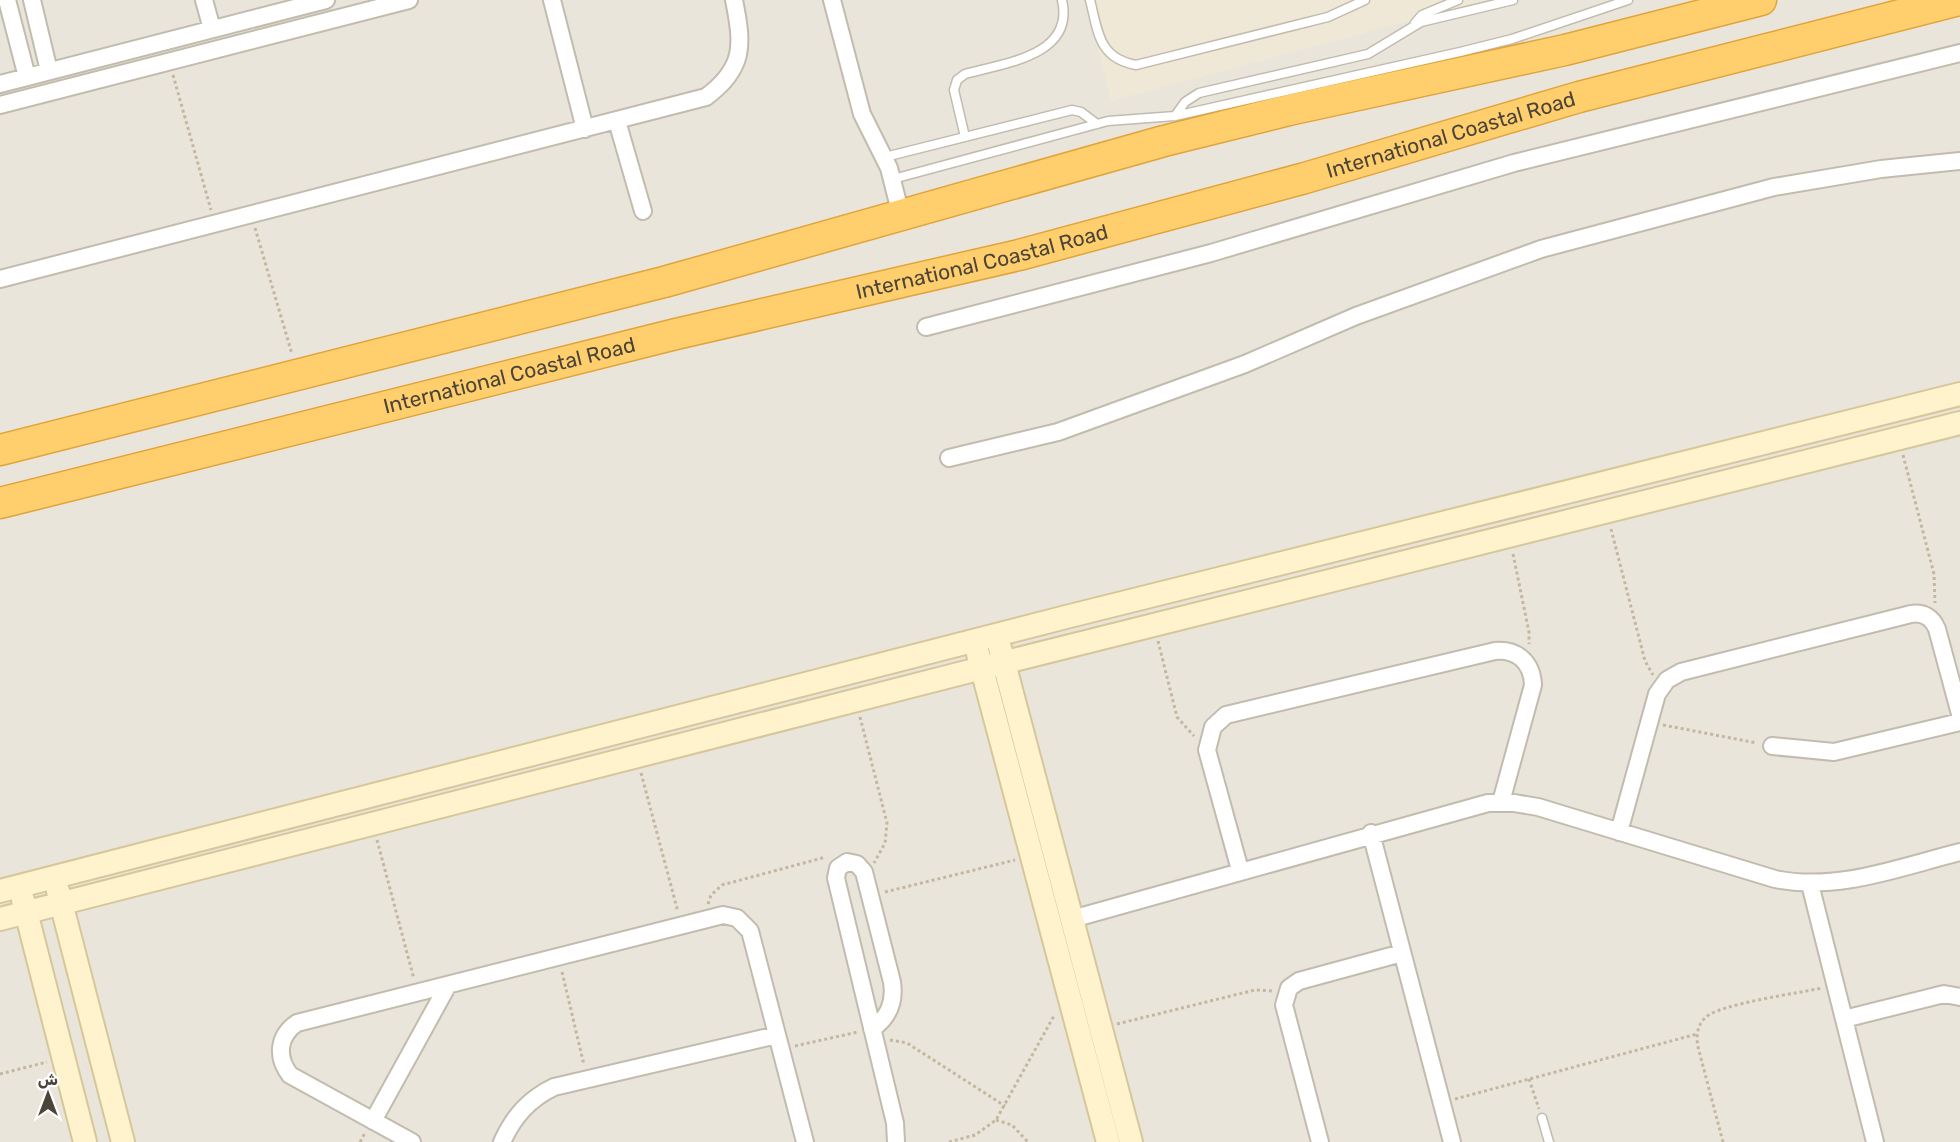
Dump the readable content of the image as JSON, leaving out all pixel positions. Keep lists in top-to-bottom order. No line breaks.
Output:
{"streets":{"highway":["International Coastal Road"]},"north":"top"}
